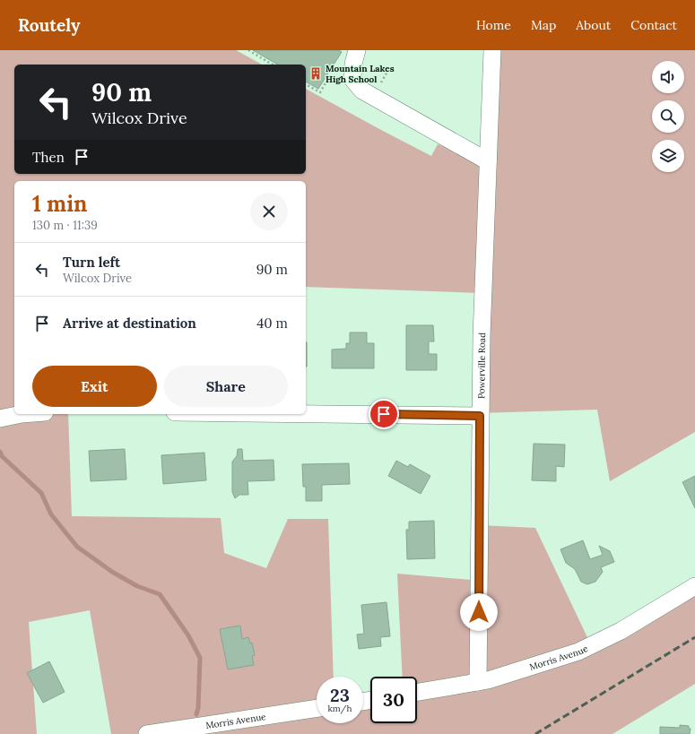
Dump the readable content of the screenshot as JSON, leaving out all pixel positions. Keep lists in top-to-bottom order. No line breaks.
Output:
{"streets":{"street":["Powerville Road","Morris Avenue"]},"crossings":[["Powerville Road","Morris Avenue"]],"places":{"building":["Mountain Lakes High School"]},"page":{"header":"Routely","nav":["Home","Map","About","Contact"],"turn":["90 m","Wilcox Drive"],"then":"Then","heading":["1 min","130 m · 11:39"],"list":[{"name":"Turn left","note":"Wilcox Drive","value":"90 m"},{"name":"Arrive at destination","value":"40 m"}],"buttons":["Exit","Share"],"speed":"23 km/h","limit":"30"}}
